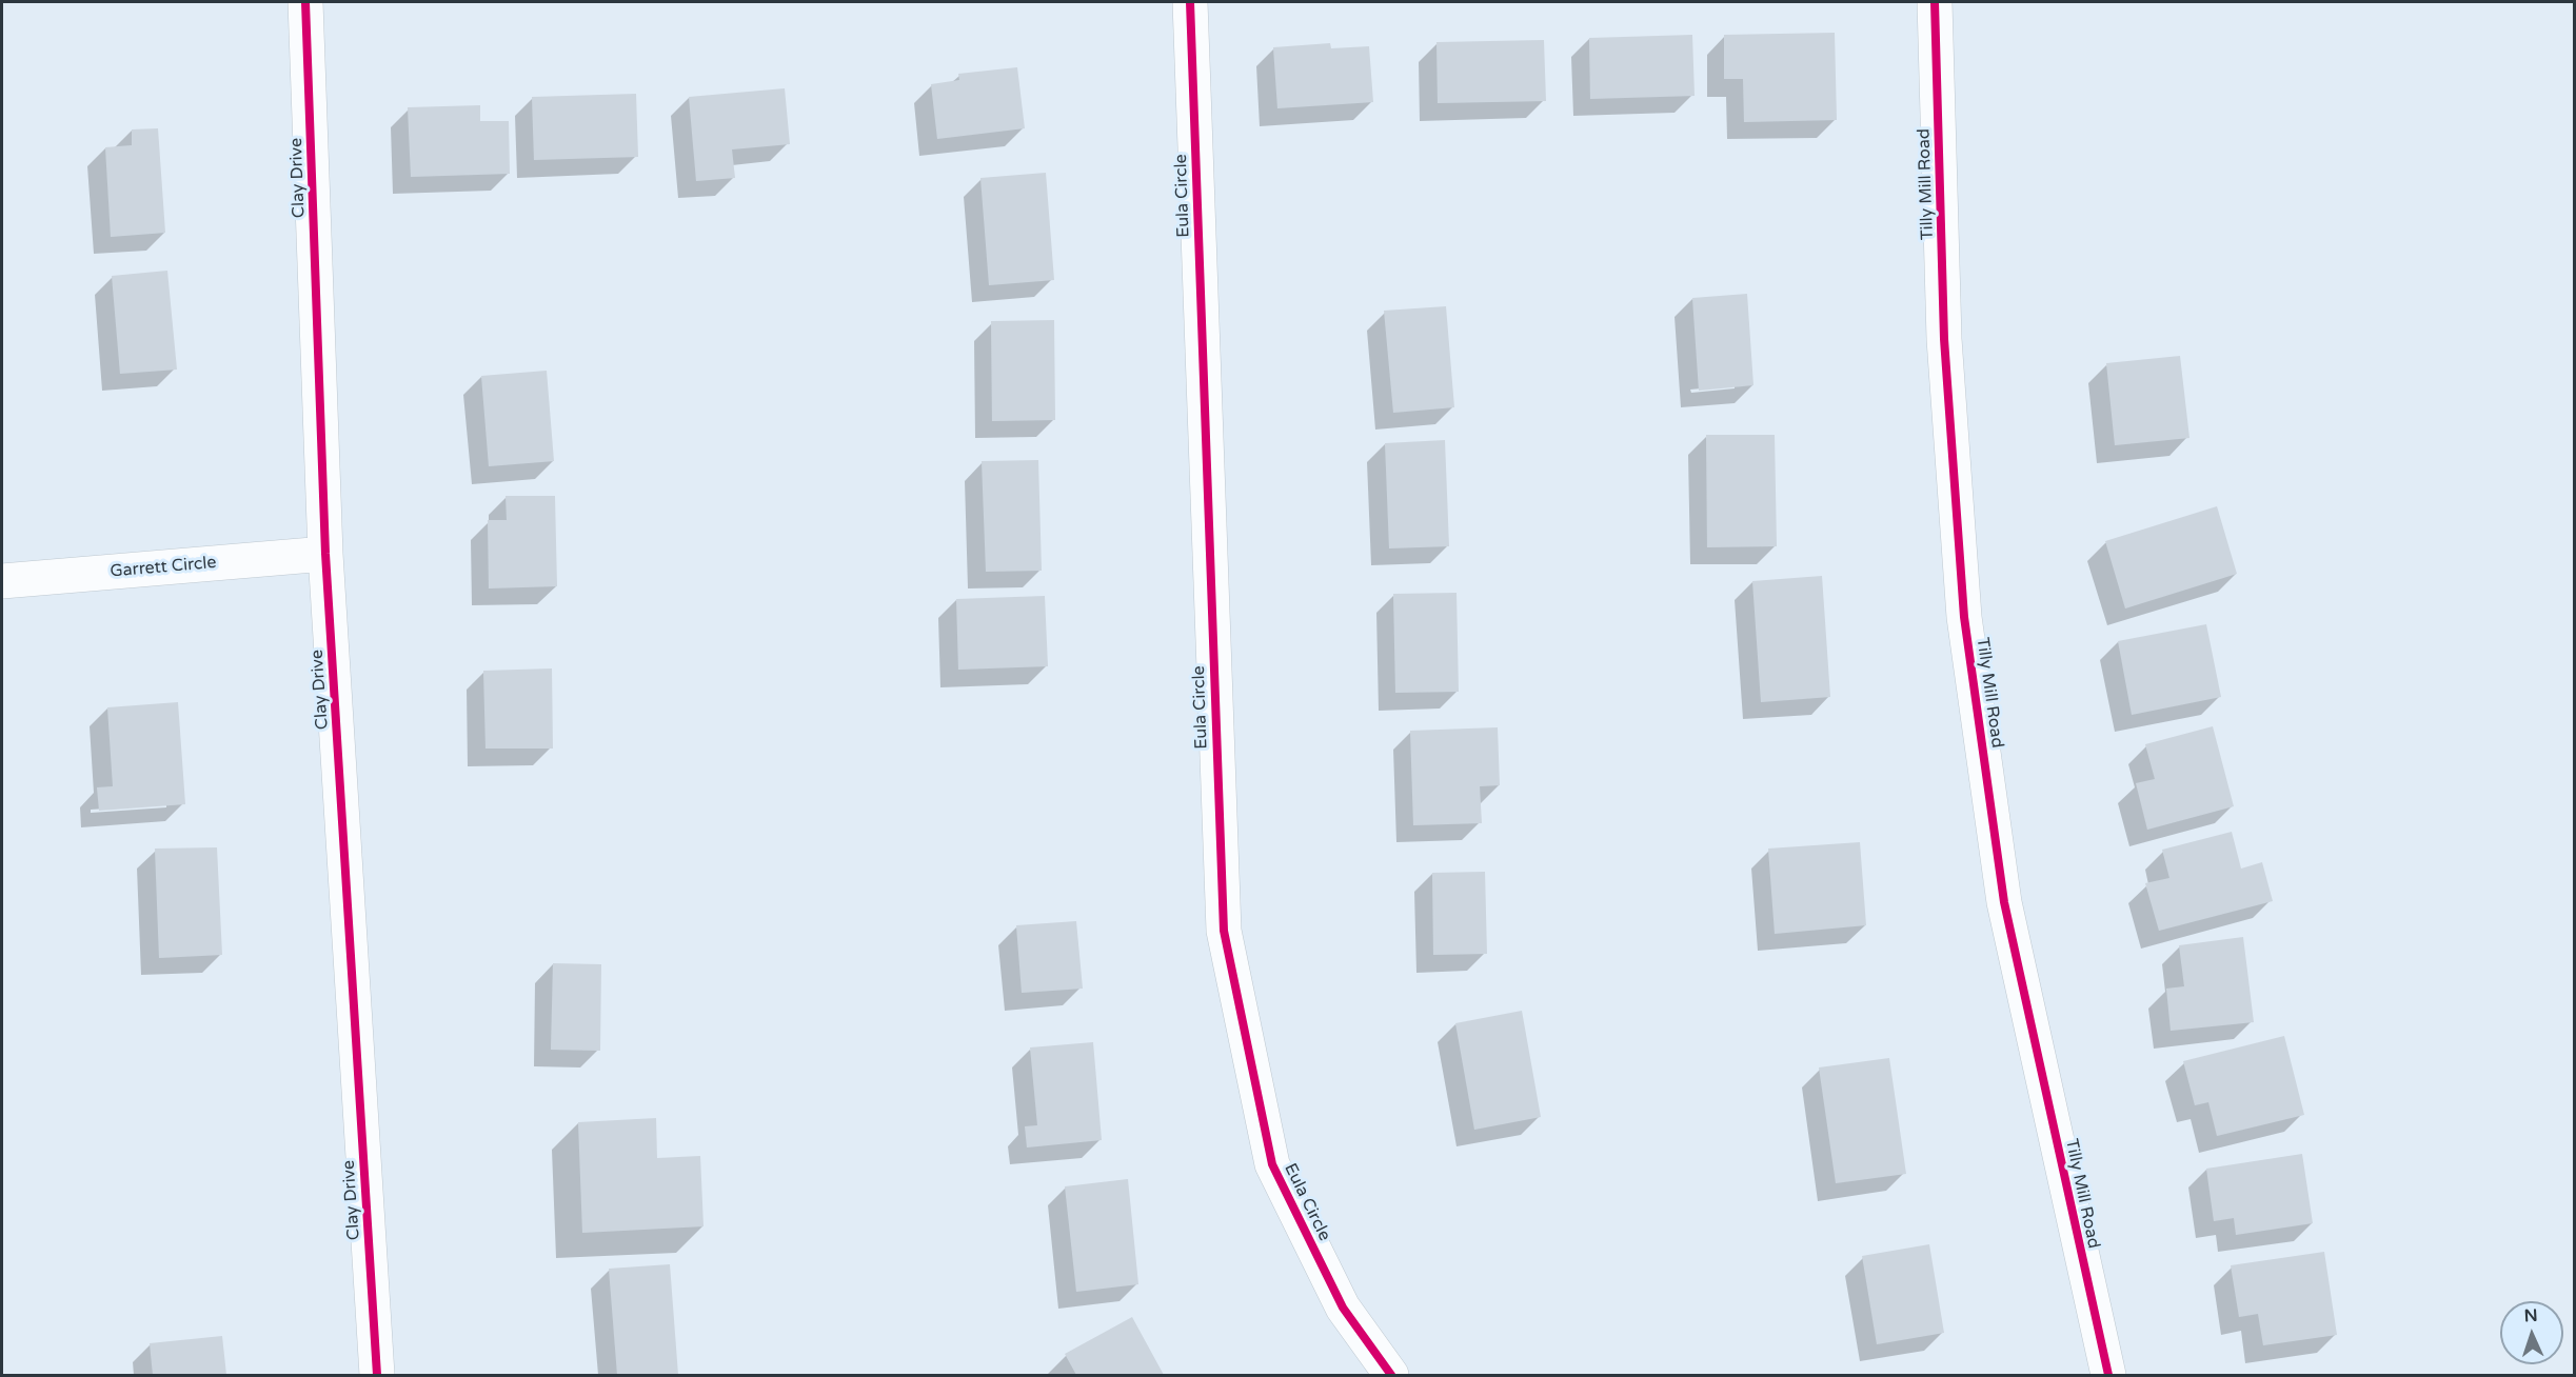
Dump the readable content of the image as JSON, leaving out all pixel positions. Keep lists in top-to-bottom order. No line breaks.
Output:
{"streets":{"street":["Clay Drive","Tilly Mill Road","Eula Circle","Garrett Circle"]},"crossings":[["Clay Drive","Garrett Circle"]],"north":"top"}
